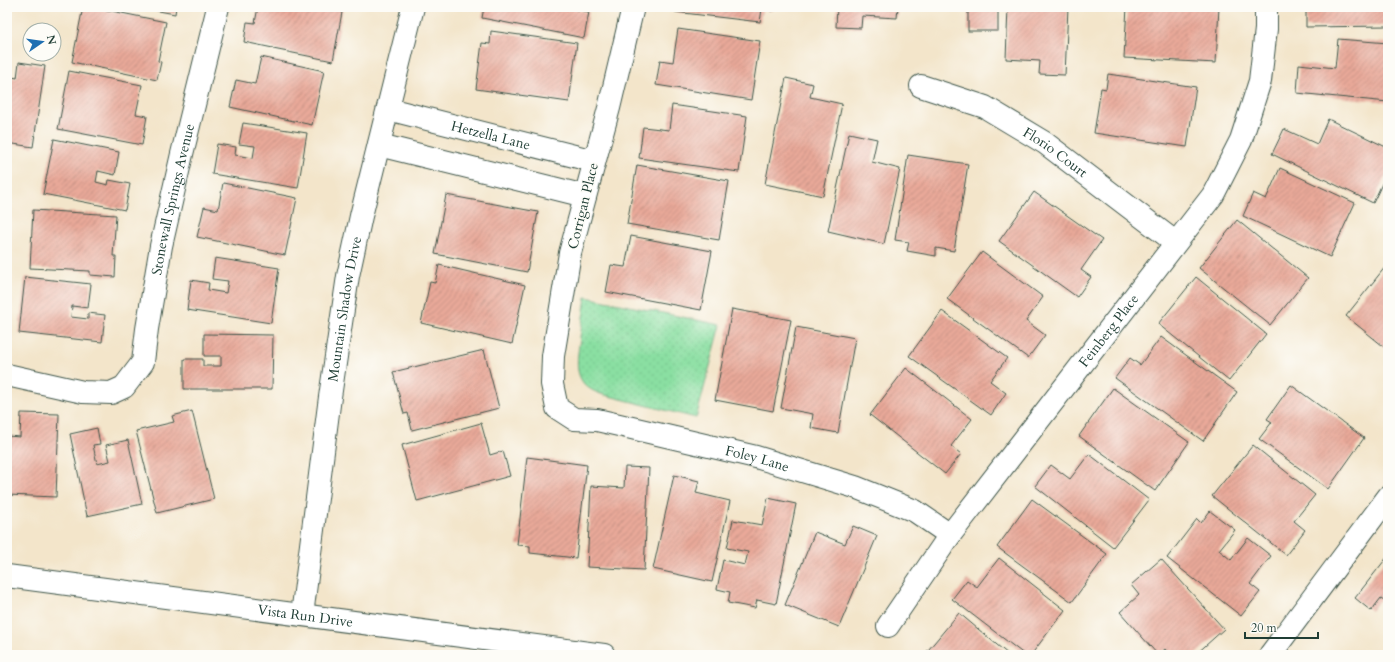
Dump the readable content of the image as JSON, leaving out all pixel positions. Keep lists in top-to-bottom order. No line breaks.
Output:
{"streets":{"street":["Hetzella Lane","Florio Court","Stonewall Springs Avenue","Corrigan Place","Mountain Shadow Drive","Feinberg Place","Foley Lane","Vista Run Drive"]},"crossings":[["Hetzella Lane","Corrigan Place"],["Hetzella Lane","Mountain Shadow Drive"],["Florio Court","Feinberg Place"],["Corrigan Place","Foley Lane"],["Mountain Shadow Drive","Vista Run Drive"],["Feinberg Place","Foley Lane"]],"scale_bar":"20 m","north":"right"}
